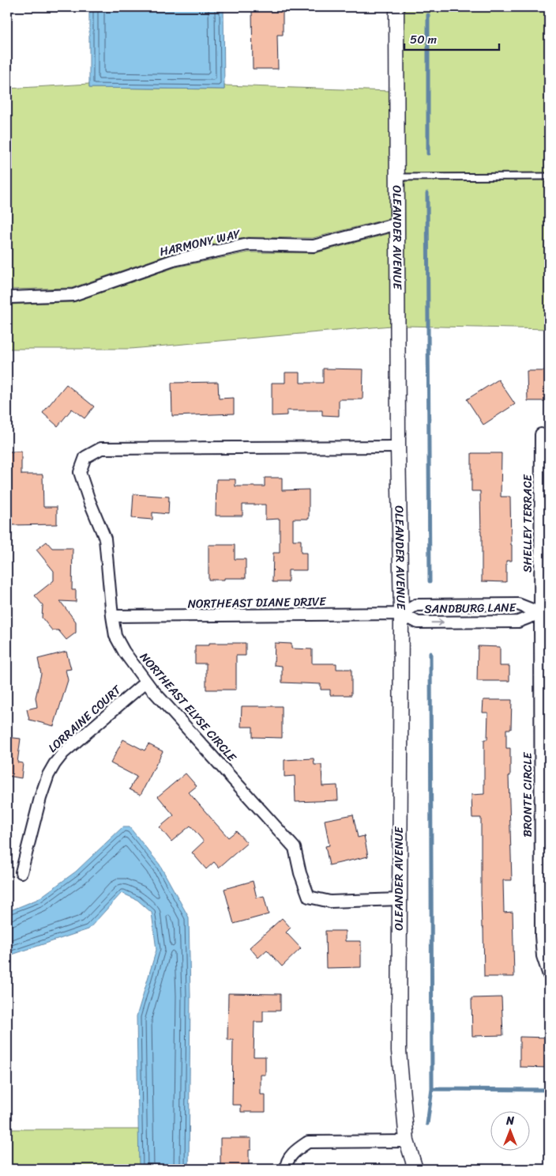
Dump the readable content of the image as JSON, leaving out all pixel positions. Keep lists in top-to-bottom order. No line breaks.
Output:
{"streets":{"street":["OLEANDER AVENUE","HARMONY WAY","SHELLEY TERRACE","NORTHEAST DIANE DRIVE","SANDBURG LANE","NORTHEAST ELYSE CIRCLE","LORRAINE COURT","BRONTE CIRCLE"]},"crossings":[["OLEANDER AVENUE","HARMONY WAY"],["OLEANDER AVENUE","NORTHEAST DIANE DRIVE"],["OLEANDER AVENUE","SANDBURG LANE"],["OLEANDER AVENUE","NORTHEAST ELYSE CIRCLE"],["SHELLEY TERRACE","SANDBURG LANE"],["SHELLEY TERRACE","BRONTE CIRCLE"],["NORTHEAST DIANE DRIVE","SANDBURG LANE"],["NORTHEAST DIANE DRIVE","NORTHEAST ELYSE CIRCLE"],["SANDBURG LANE","BRONTE CIRCLE"],["NORTHEAST ELYSE CIRCLE","LORRAINE COURT"]],"scale_bar":"50 m","north":"top"}
